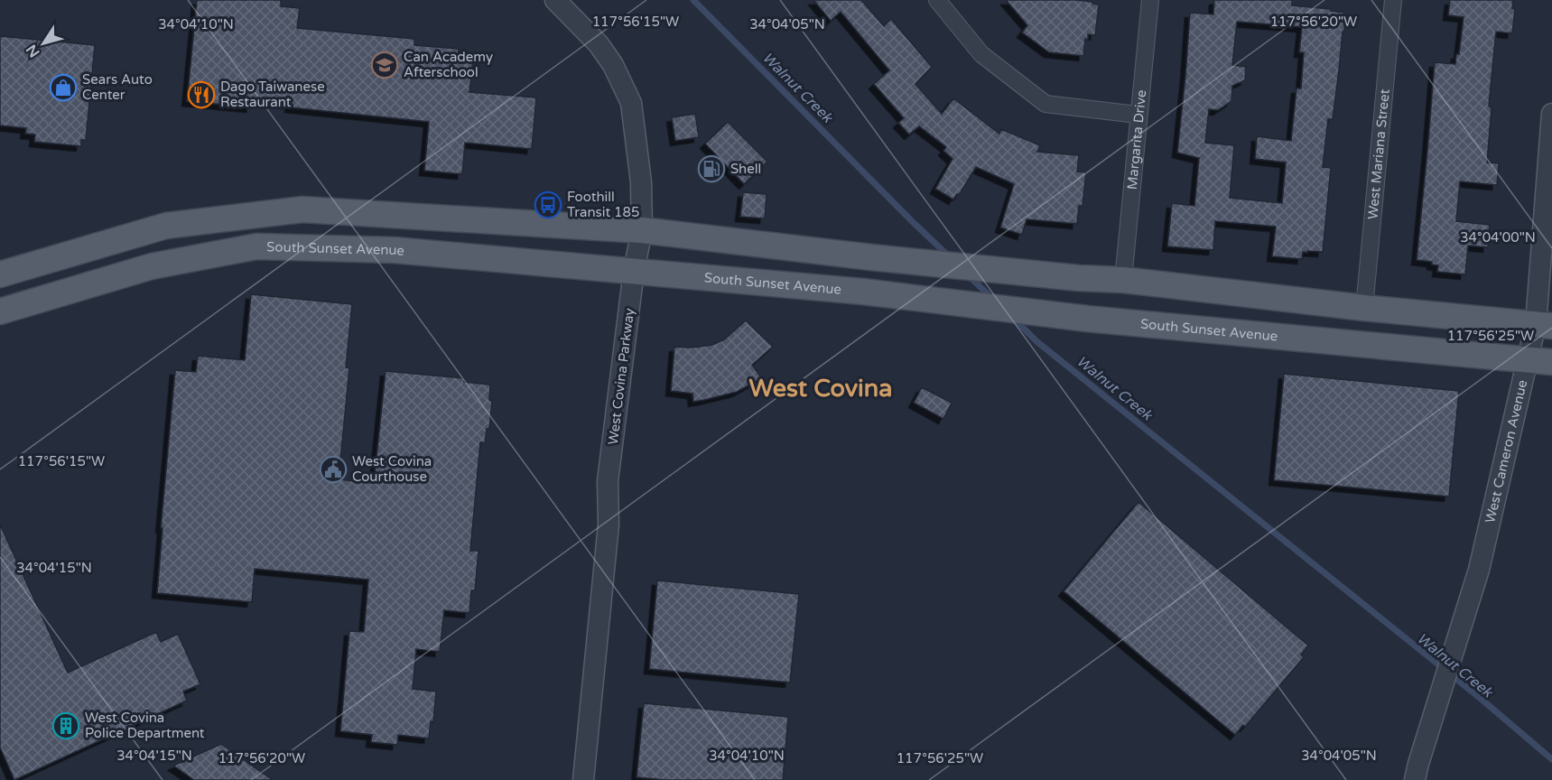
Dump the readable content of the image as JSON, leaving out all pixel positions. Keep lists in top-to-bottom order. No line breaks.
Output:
{"streets":{"main road":["South Sunset Avenue"],"street":["Margarita Drive","West Mariana Street","West Covina Parkway","West Cameron Avenue"]},"crossings":[["South Sunset Avenue","West Covina Parkway"],["South Sunset Avenue","West Cameron Avenue"]],"districts":["West Covina"],"water":["Walnut Creek"],"places":{"school or university":["Can Academy Afterschool"],"shop":["Sears Auto Center"],"restaurant":["Dago Taiwanese Restaurant"],"fuel station":["Shell"],"bus stop":["Foothill Transit 185"],"public building":["West Covina Courthouse"],"building":["West Covina Police Department"]},"north":"bottom left","coordinates":["117°56'15\"W","117°56'20\"W","34°04'10\"N","34°04'05\"N","34°04'00\"N","117°56'25\"W","34°04'15\"N"]}
